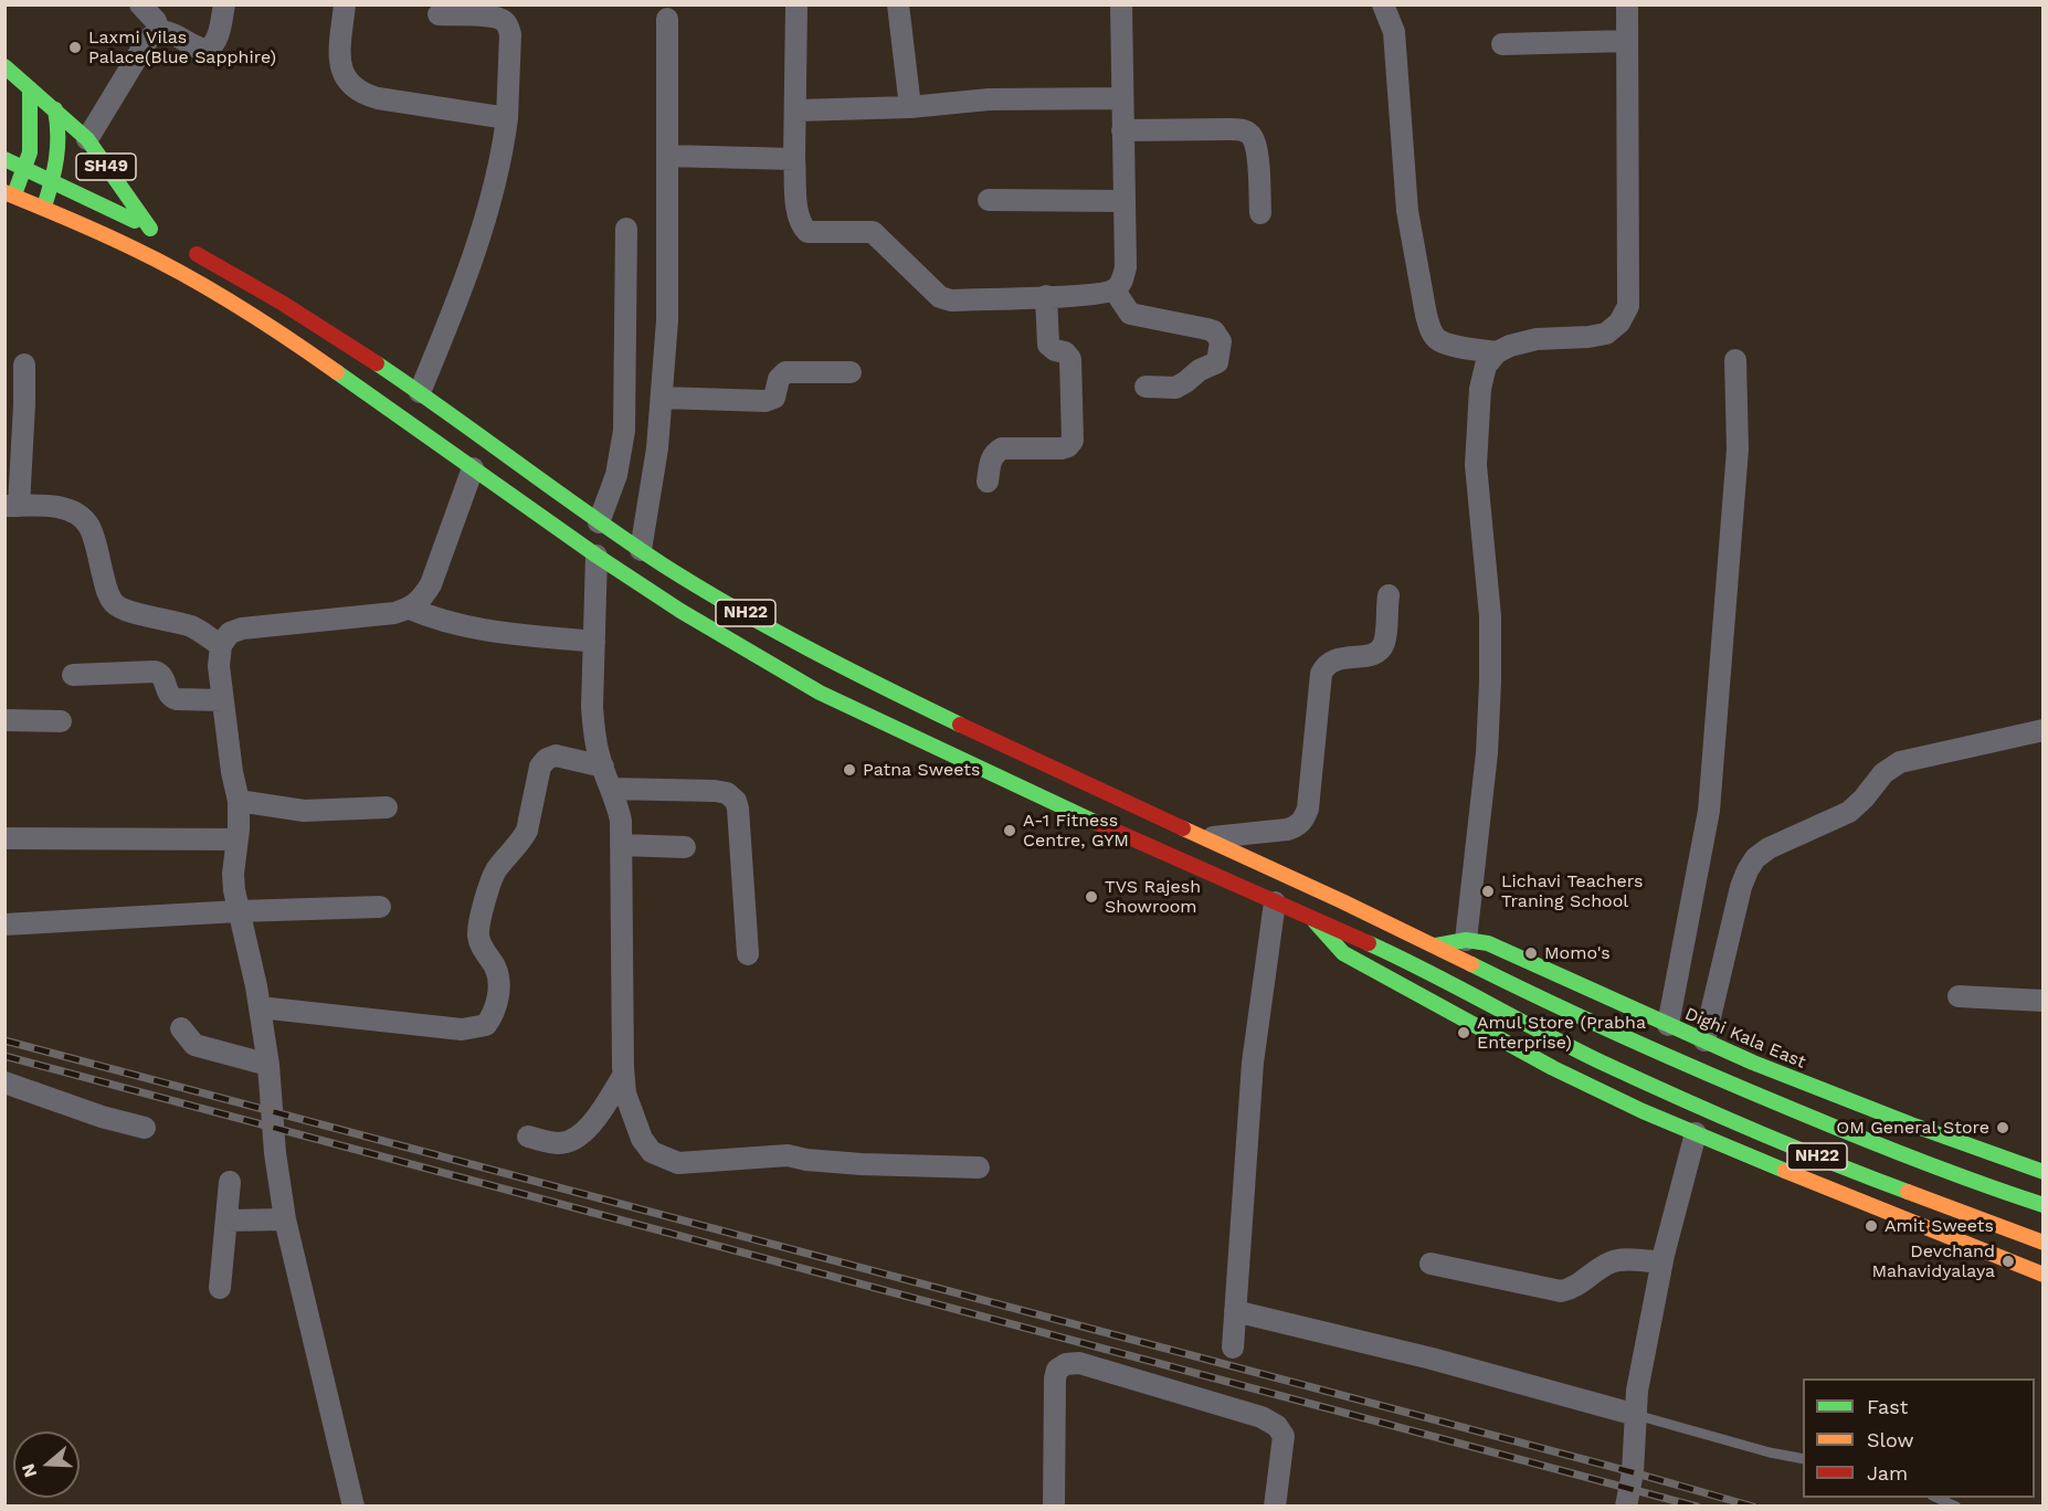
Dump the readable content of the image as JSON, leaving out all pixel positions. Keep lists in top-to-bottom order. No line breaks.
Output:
{"streets":{"main road":["SH49","NH22","Dighi Kala East"]},"crossings":[["SH49","NH22"],["NH22","Dighi Kala East"]],"places":["Laxmi Vilas Palace(Blue Sapphire)","Patna Sweets","A-1 Fitness Centre, GYM","Lichavi Teachers Traning School","TVS Rajesh Showroom","Momo's","Amul Store (Prabha Enterprise)","OM General Store","Amit Sweets","Devchand Mahavidyalaya"],"legend":["Fast","Slow","Jam"],"north":"left"}
